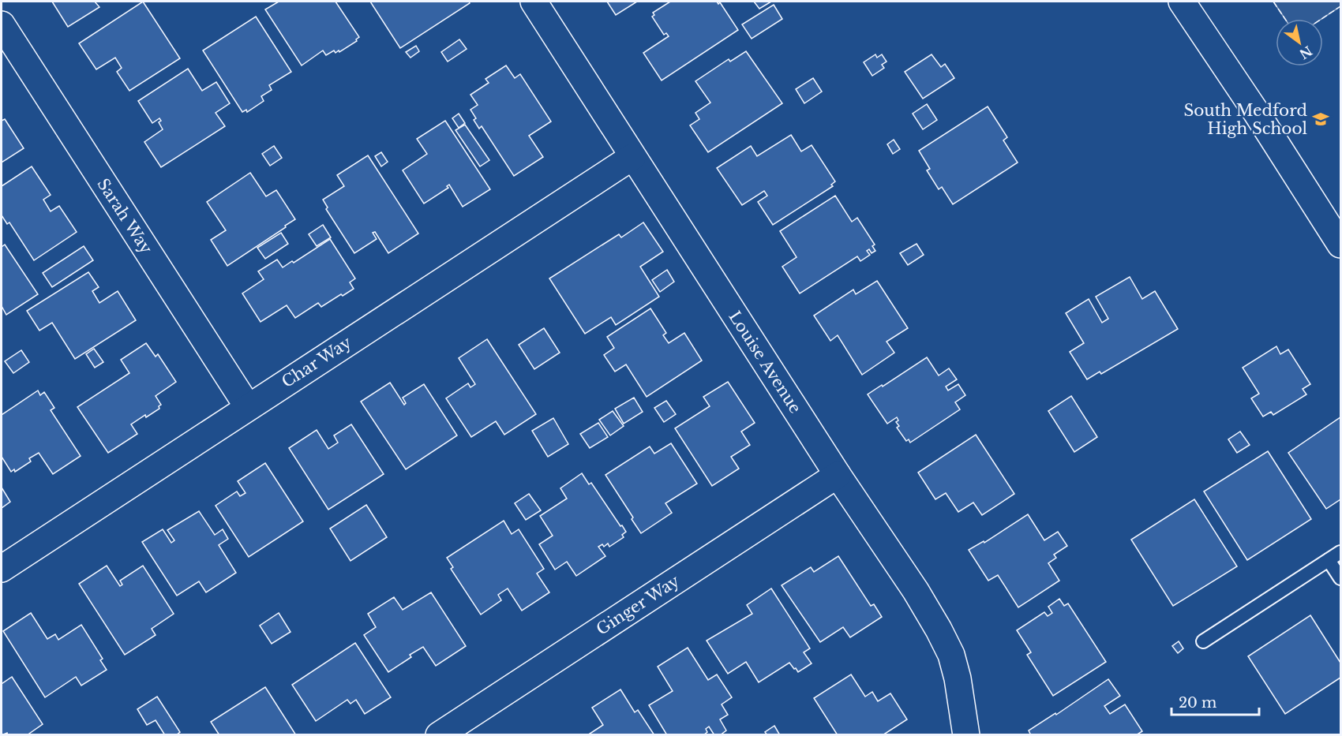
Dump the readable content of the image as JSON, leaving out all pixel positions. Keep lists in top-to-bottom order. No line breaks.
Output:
{"streets":{"street":["Sarah Way","Char Way","Louise Avenue","Ginger Way"]},"crossings":[["Sarah Way","Char Way"],["Char Way","Louise Avenue"],["Louise Avenue","Ginger Way"]],"places":{"school or university":["South Medford High School"]},"scale_bar":"20 m","north":"bottom right"}
